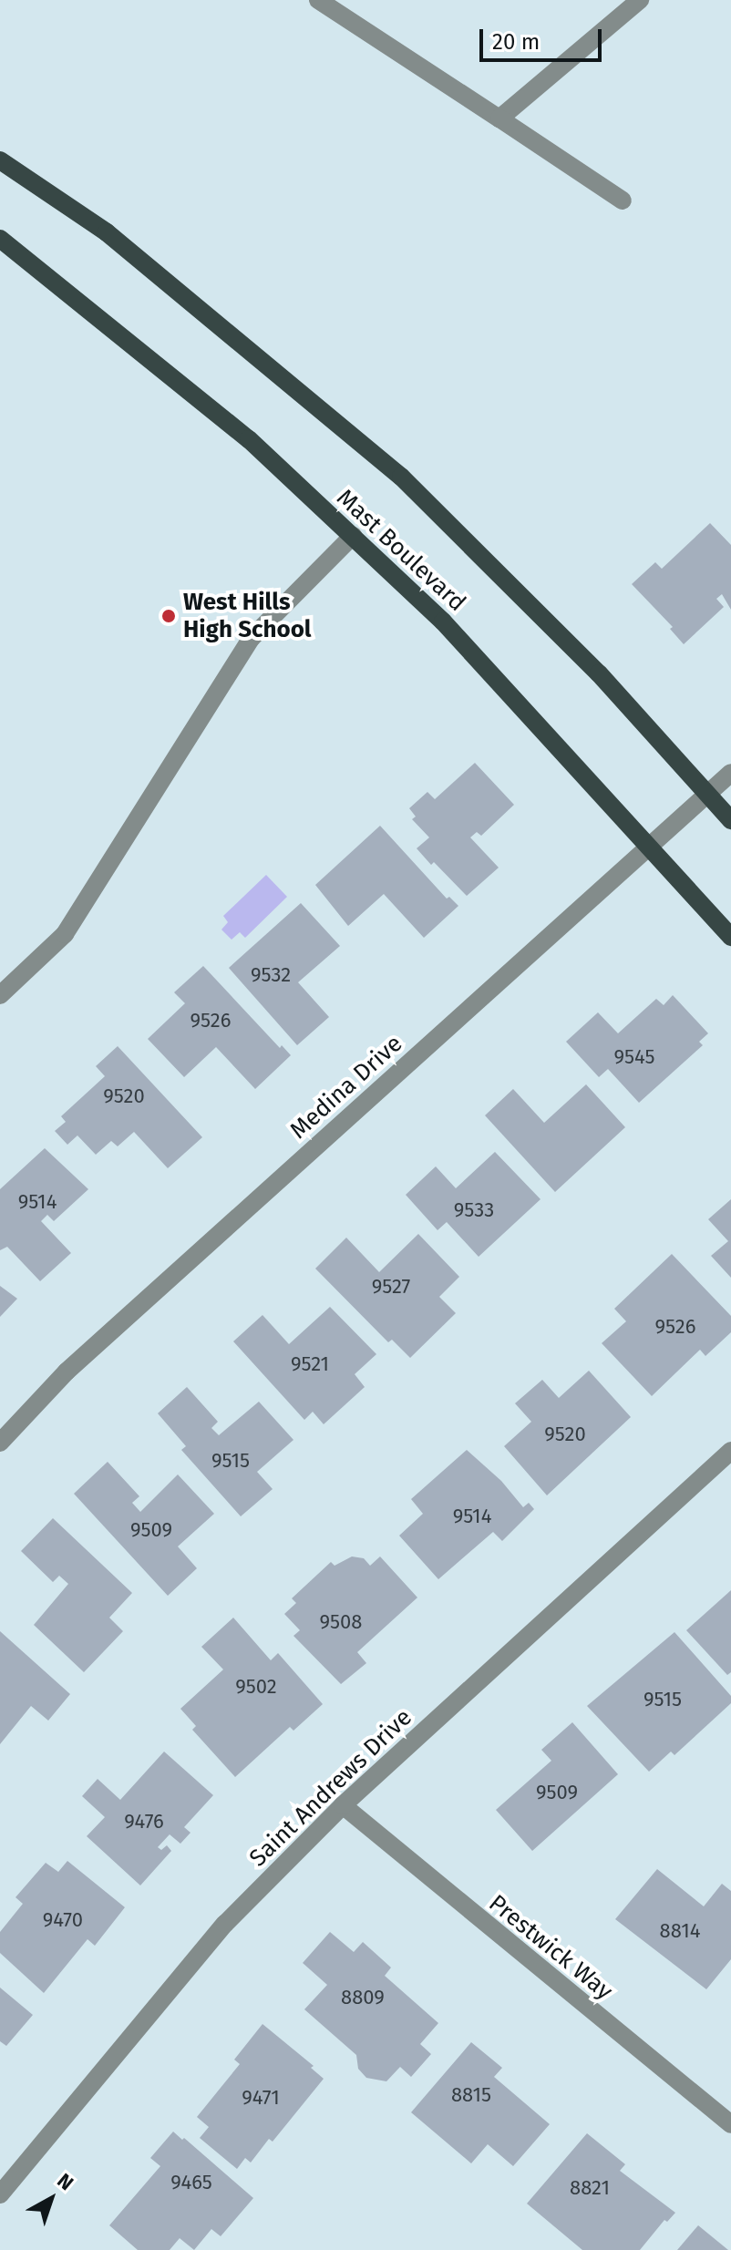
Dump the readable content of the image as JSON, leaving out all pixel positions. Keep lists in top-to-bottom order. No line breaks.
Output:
{"streets":{"main road":["Mast Boulevard"],"street":["Medina Drive","Saint Andrews Drive","Prestwick Way"]},"crossings":[["Mast Boulevard","Medina Drive"],["Saint Andrews Drive","Prestwick Way"]],"places":["West Hills High School"],"house_numbers":["9532","9526","9545","9520","9514","9533","9527","9526","9521","9520","9515","9514","9509","9508","9502","9515","9509","9476","9470","8814","8809","8815","9471","9465","8821"],"scale_bar":"20 m","north":"top right"}
